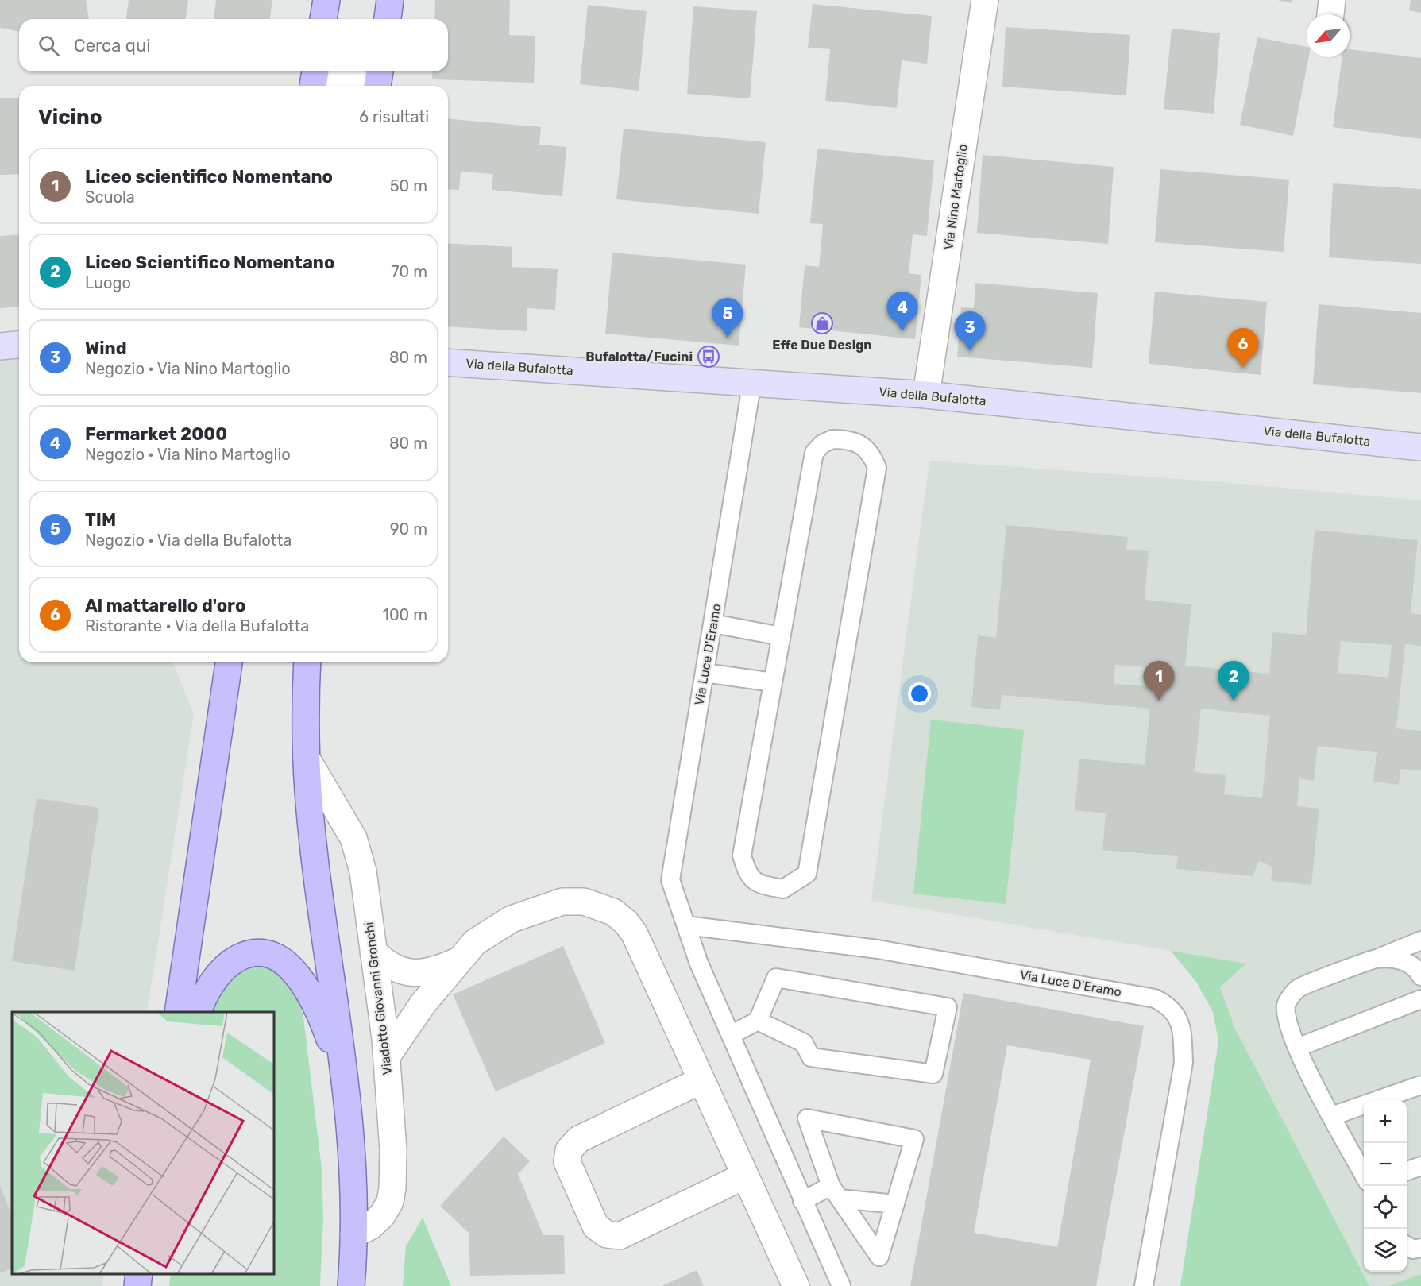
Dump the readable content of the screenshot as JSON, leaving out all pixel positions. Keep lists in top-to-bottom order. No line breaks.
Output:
{"streets":{"street":["Via Nino Martoglio","Via della Bufalotta","Viadotto Giovanni Gronchi"],"lane":["Via Luce D'Eramo"]},"crossings":[["Via Nino Martoglio","Via della Bufalotta"],["Via della Bufalotta","Via Luce D'Eramo"]],"places":{"shop":["Effe Due Design"],"bus stop":["Bufalotta/Fucini"]},"north":"bottom left","page":{"search":"Cerca qui","heading":["Vicino","6 risultati"],"list":[{"mark":"1","name":"Liceo scientifico Nomentano","note":"Scuola","value":"50 m"},{"mark":"2","name":"Liceo Scientifico Nomentano","note":"Luogo","value":"70 m"},{"mark":"3","name":"Wind","note":"Negozio · Via Nino Martoglio","value":"80 m"},{"mark":"4","name":"Fermarket 2000","note":"Negozio · Via Nino Martoglio","value":"80 m"},{"mark":"5","name":"TIM","note":"Negozio · Via della Bufalotta","value":"90 m"},{"mark":"6","name":"Al mattarello d'oro","note":"Ristorante · Via della Bufalotta","value":"100 m"}],"pins":["4","5","3","6","1","2"],"map_buttons":["+","−"]}}
